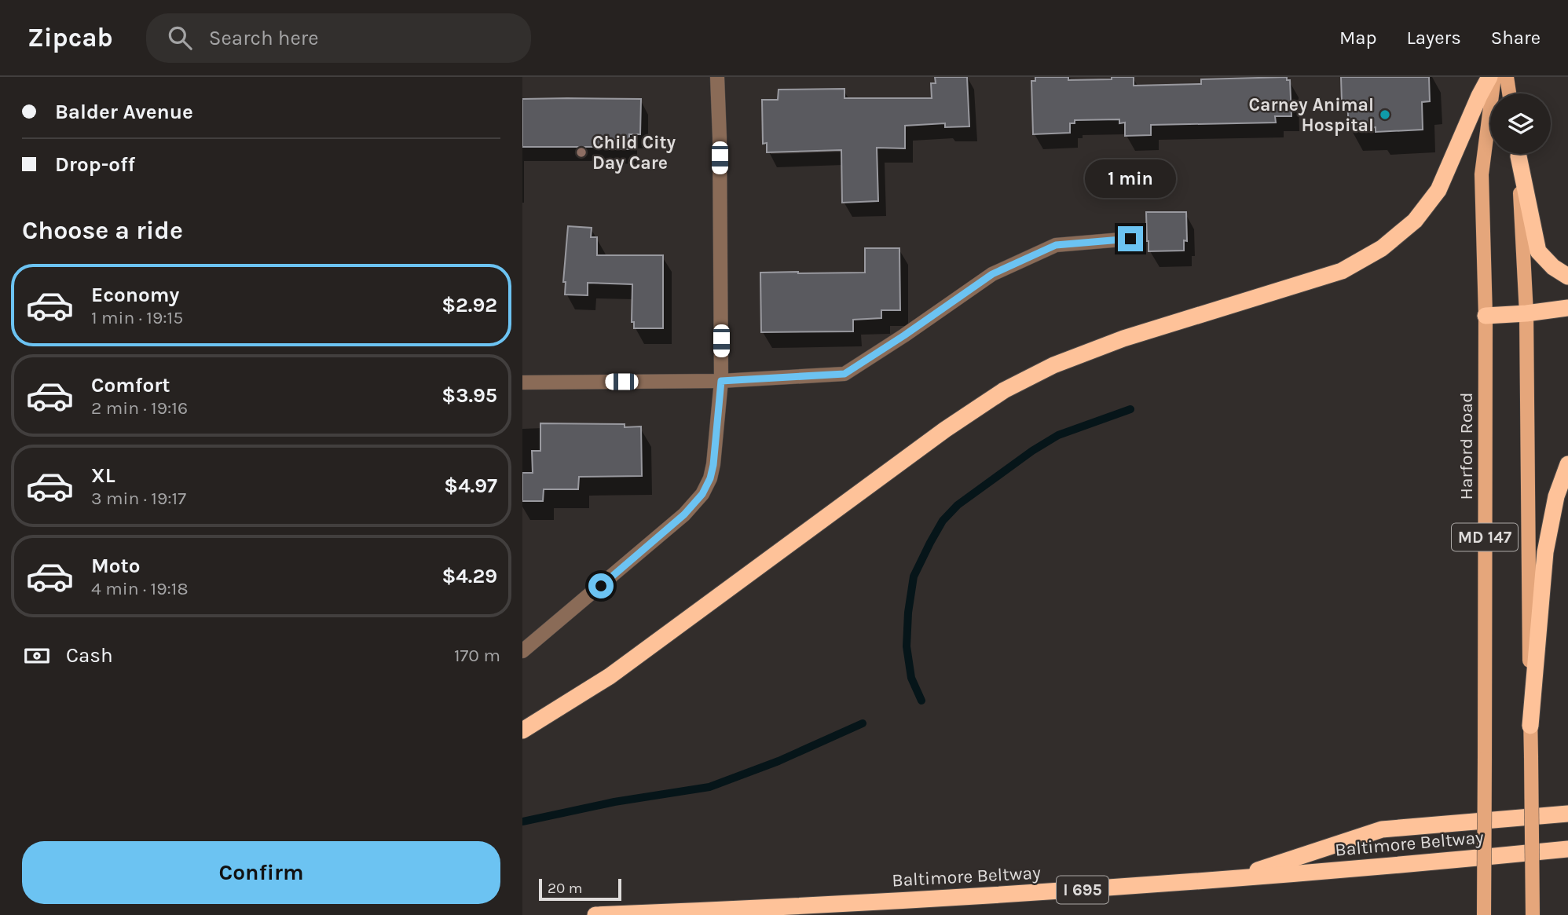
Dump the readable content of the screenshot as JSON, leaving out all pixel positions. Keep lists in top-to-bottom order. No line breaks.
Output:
{"streets":{"highway":["Baltimore Beltway","I 695"],"main road":["Harford Road","MD 147"]},"places":["Carney Animal Hospital","Child City Day Care"],"scale_bar":"20 m","page":{"header":"Zipcab","search":"Search here","nav":["Map","Layers","Share"],"banner":["Balder Avenue","Drop-off"],"bubble":"1 min","heading":"Choose a ride","list":[{"name":"Economy","note":"1 min · 19:15","value":"$2.92"},{"name":"Comfort","note":"2 min · 19:16","value":"$3.95"},{"name":"XL","note":"3 min · 19:17","value":"$4.97"},{"name":"Moto","note":"4 min · 19:18","value":"$4.29"}],"pay":["Cash","170 m"],"buttons":"Confirm","scale":"20 m"}}
